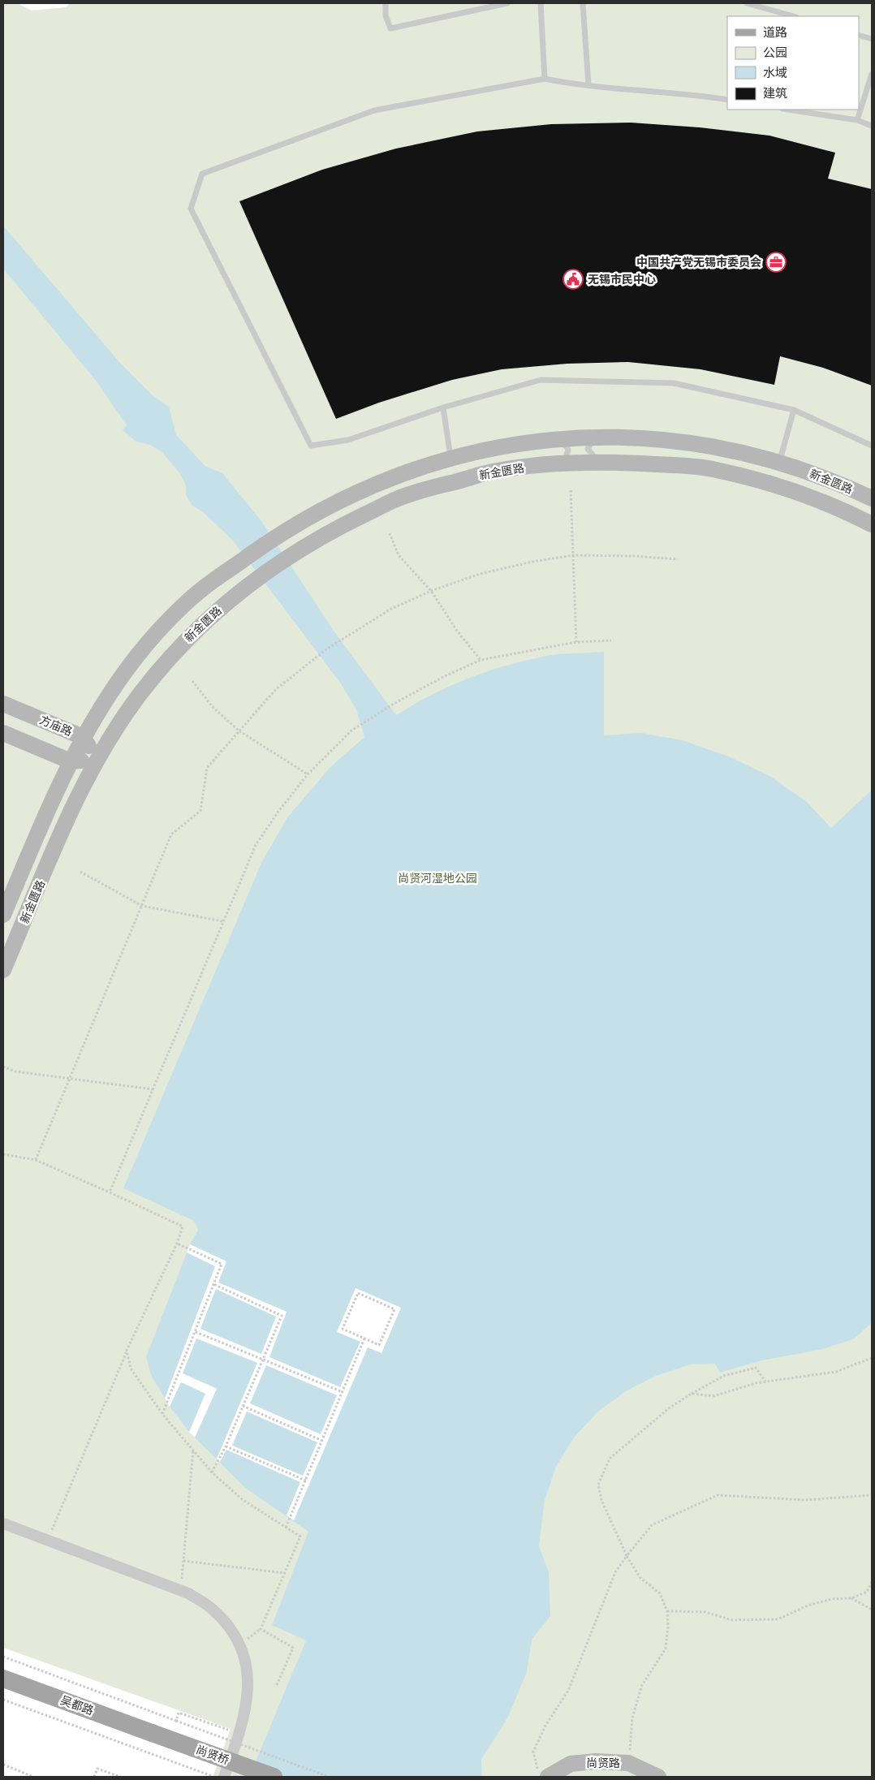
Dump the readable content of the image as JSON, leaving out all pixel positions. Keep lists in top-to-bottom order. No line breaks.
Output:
{"streets":{"main road":["吴都路","尚贤桥"],"street":["新金匮路","方庙路","尚贤路"]},"crossings":[["新金匮路","方庙路"],["吴都路","尚贤桥"]],"parks":["尚贤河湿地公园"],"places":{"office":["中国共产党无锡市委员会"],"public building":["无锡市民中心"]},"legend":["道路","公园","水域","建筑"]}
